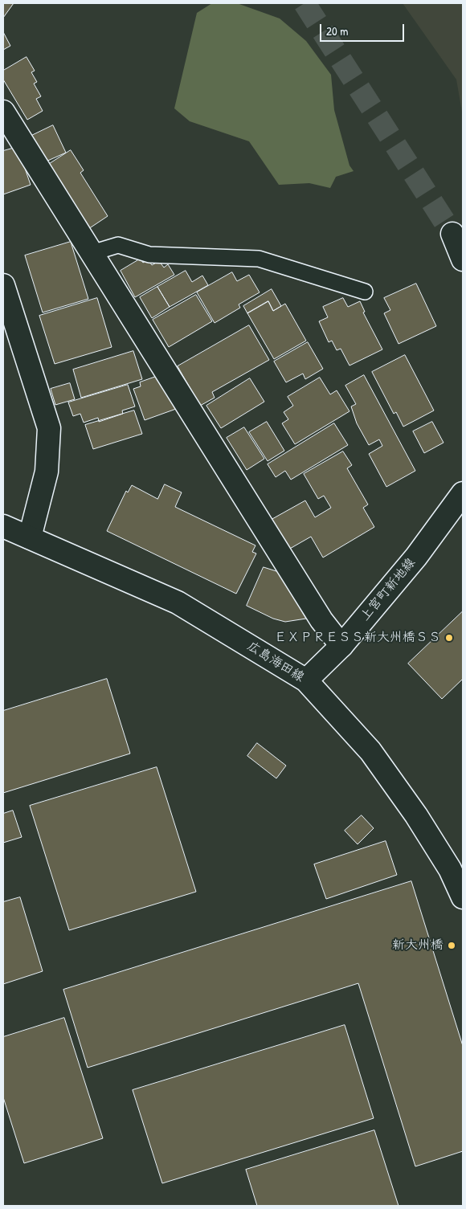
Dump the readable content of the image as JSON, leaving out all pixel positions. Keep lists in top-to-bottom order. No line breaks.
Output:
{"streets":{"main road":["上宮町新地線","広島海田線"]},"crossings":[["上宮町新地線","広島海田線"]],"places":["ＥＸＰＲＥＳＳ新大州橋ＳＳ","新大州橋"],"scale_bar":"20 m"}
